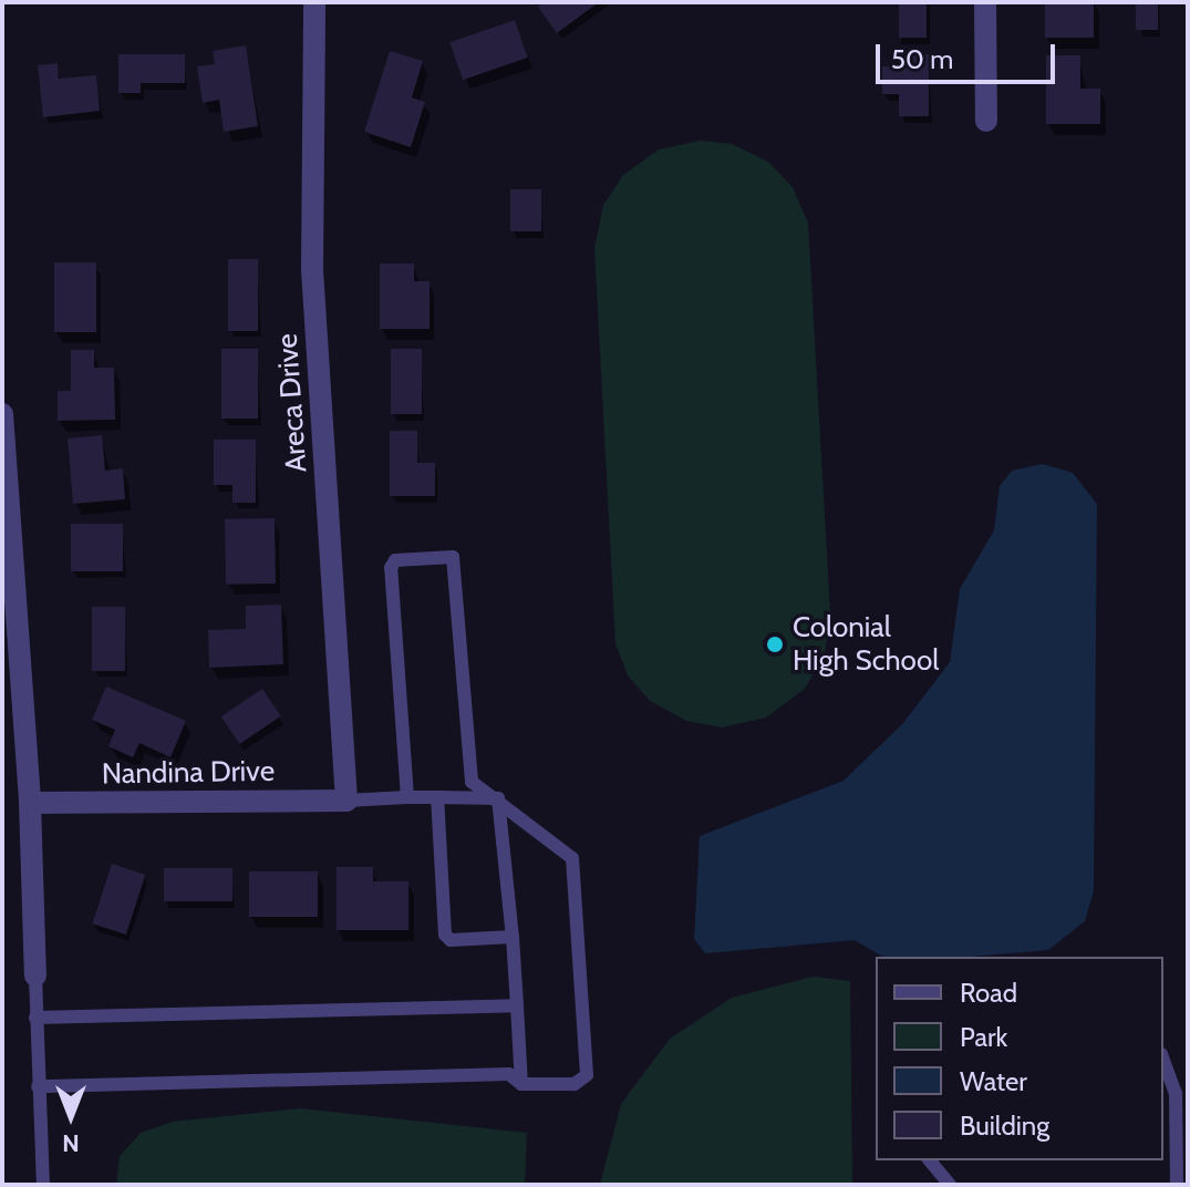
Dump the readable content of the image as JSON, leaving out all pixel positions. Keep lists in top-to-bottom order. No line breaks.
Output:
{"streets":{"street":["Areca Drive","Nandina Drive"]},"crossings":[["Areca Drive","Nandina Drive"]],"places":["Colonial High School"],"legend":["Road","Park","Water","Building"],"scale_bar":"50 m","north":"bottom"}
